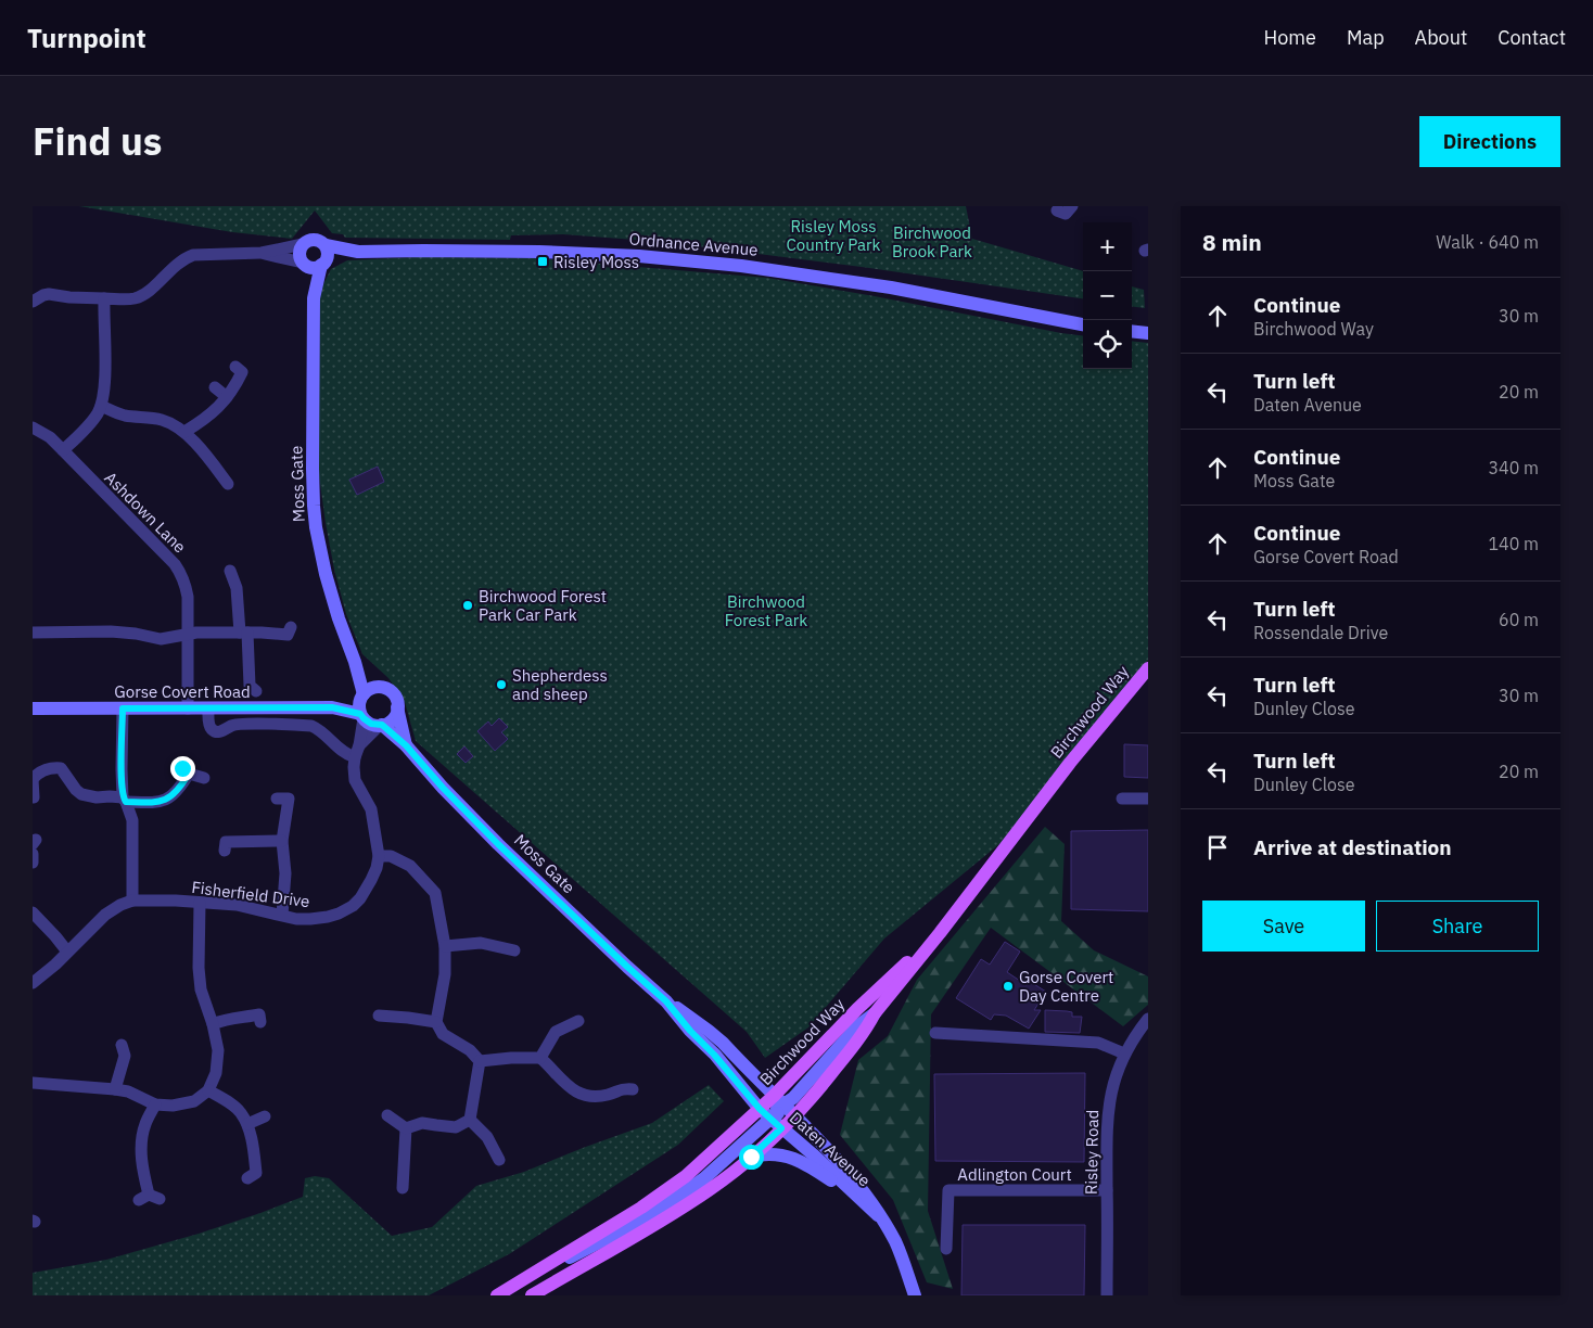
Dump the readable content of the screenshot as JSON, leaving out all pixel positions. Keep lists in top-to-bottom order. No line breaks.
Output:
{"streets":{"main road":["Birchwood Way"],"street":["Ordnance Avenue","Moss Gate","Ashdown Lane","Gorse Covert Road","Fisherfield Drive","Daten Avenue","Risley Road","Adlington Court"]},"crossings":[["Ordnance Avenue","Moss Gate"],["Moss Gate","Gorse Covert Road"],["Moss Gate","Birchwood Way"],["Moss Gate","Fisherfield Drive"],["Moss Gate","Daten Avenue"],["Ashdown Lane","Gorse Covert Road"],["Gorse Covert Road","Fisherfield Drive"],["Birchwood Way","Daten Avenue"],["Risley Road","Adlington Court"]],"parks":["Risley Moss Country Park","Birchwood Brook Park","Birchwood Forest Park"],"places":{"transit":["Risley Moss"],"other":["Birchwood Forest Park Car Park","Shepherdess and sheep","Gorse Covert Day Centre"]},"page":{"header":"Turnpoint","nav":["Home","Map","About","Contact"],"title":"Find us","buttons":["Directions",["Save","Share"]],"heading":["8 min","Walk · 640 m"],"map_buttons":["+","−"],"list":[["Continue","Birchwood Way","30 m"],["Turn left","Daten Avenue","20 m"],["Continue","Moss Gate","340 m"],["Continue","Gorse Covert Road","140 m"],["Turn left","Rossendale Drive","60 m"],["Turn left","Dunley Close","30 m"],["Turn left","Dunley Close","20 m"],"Arrive at destination"]}}
